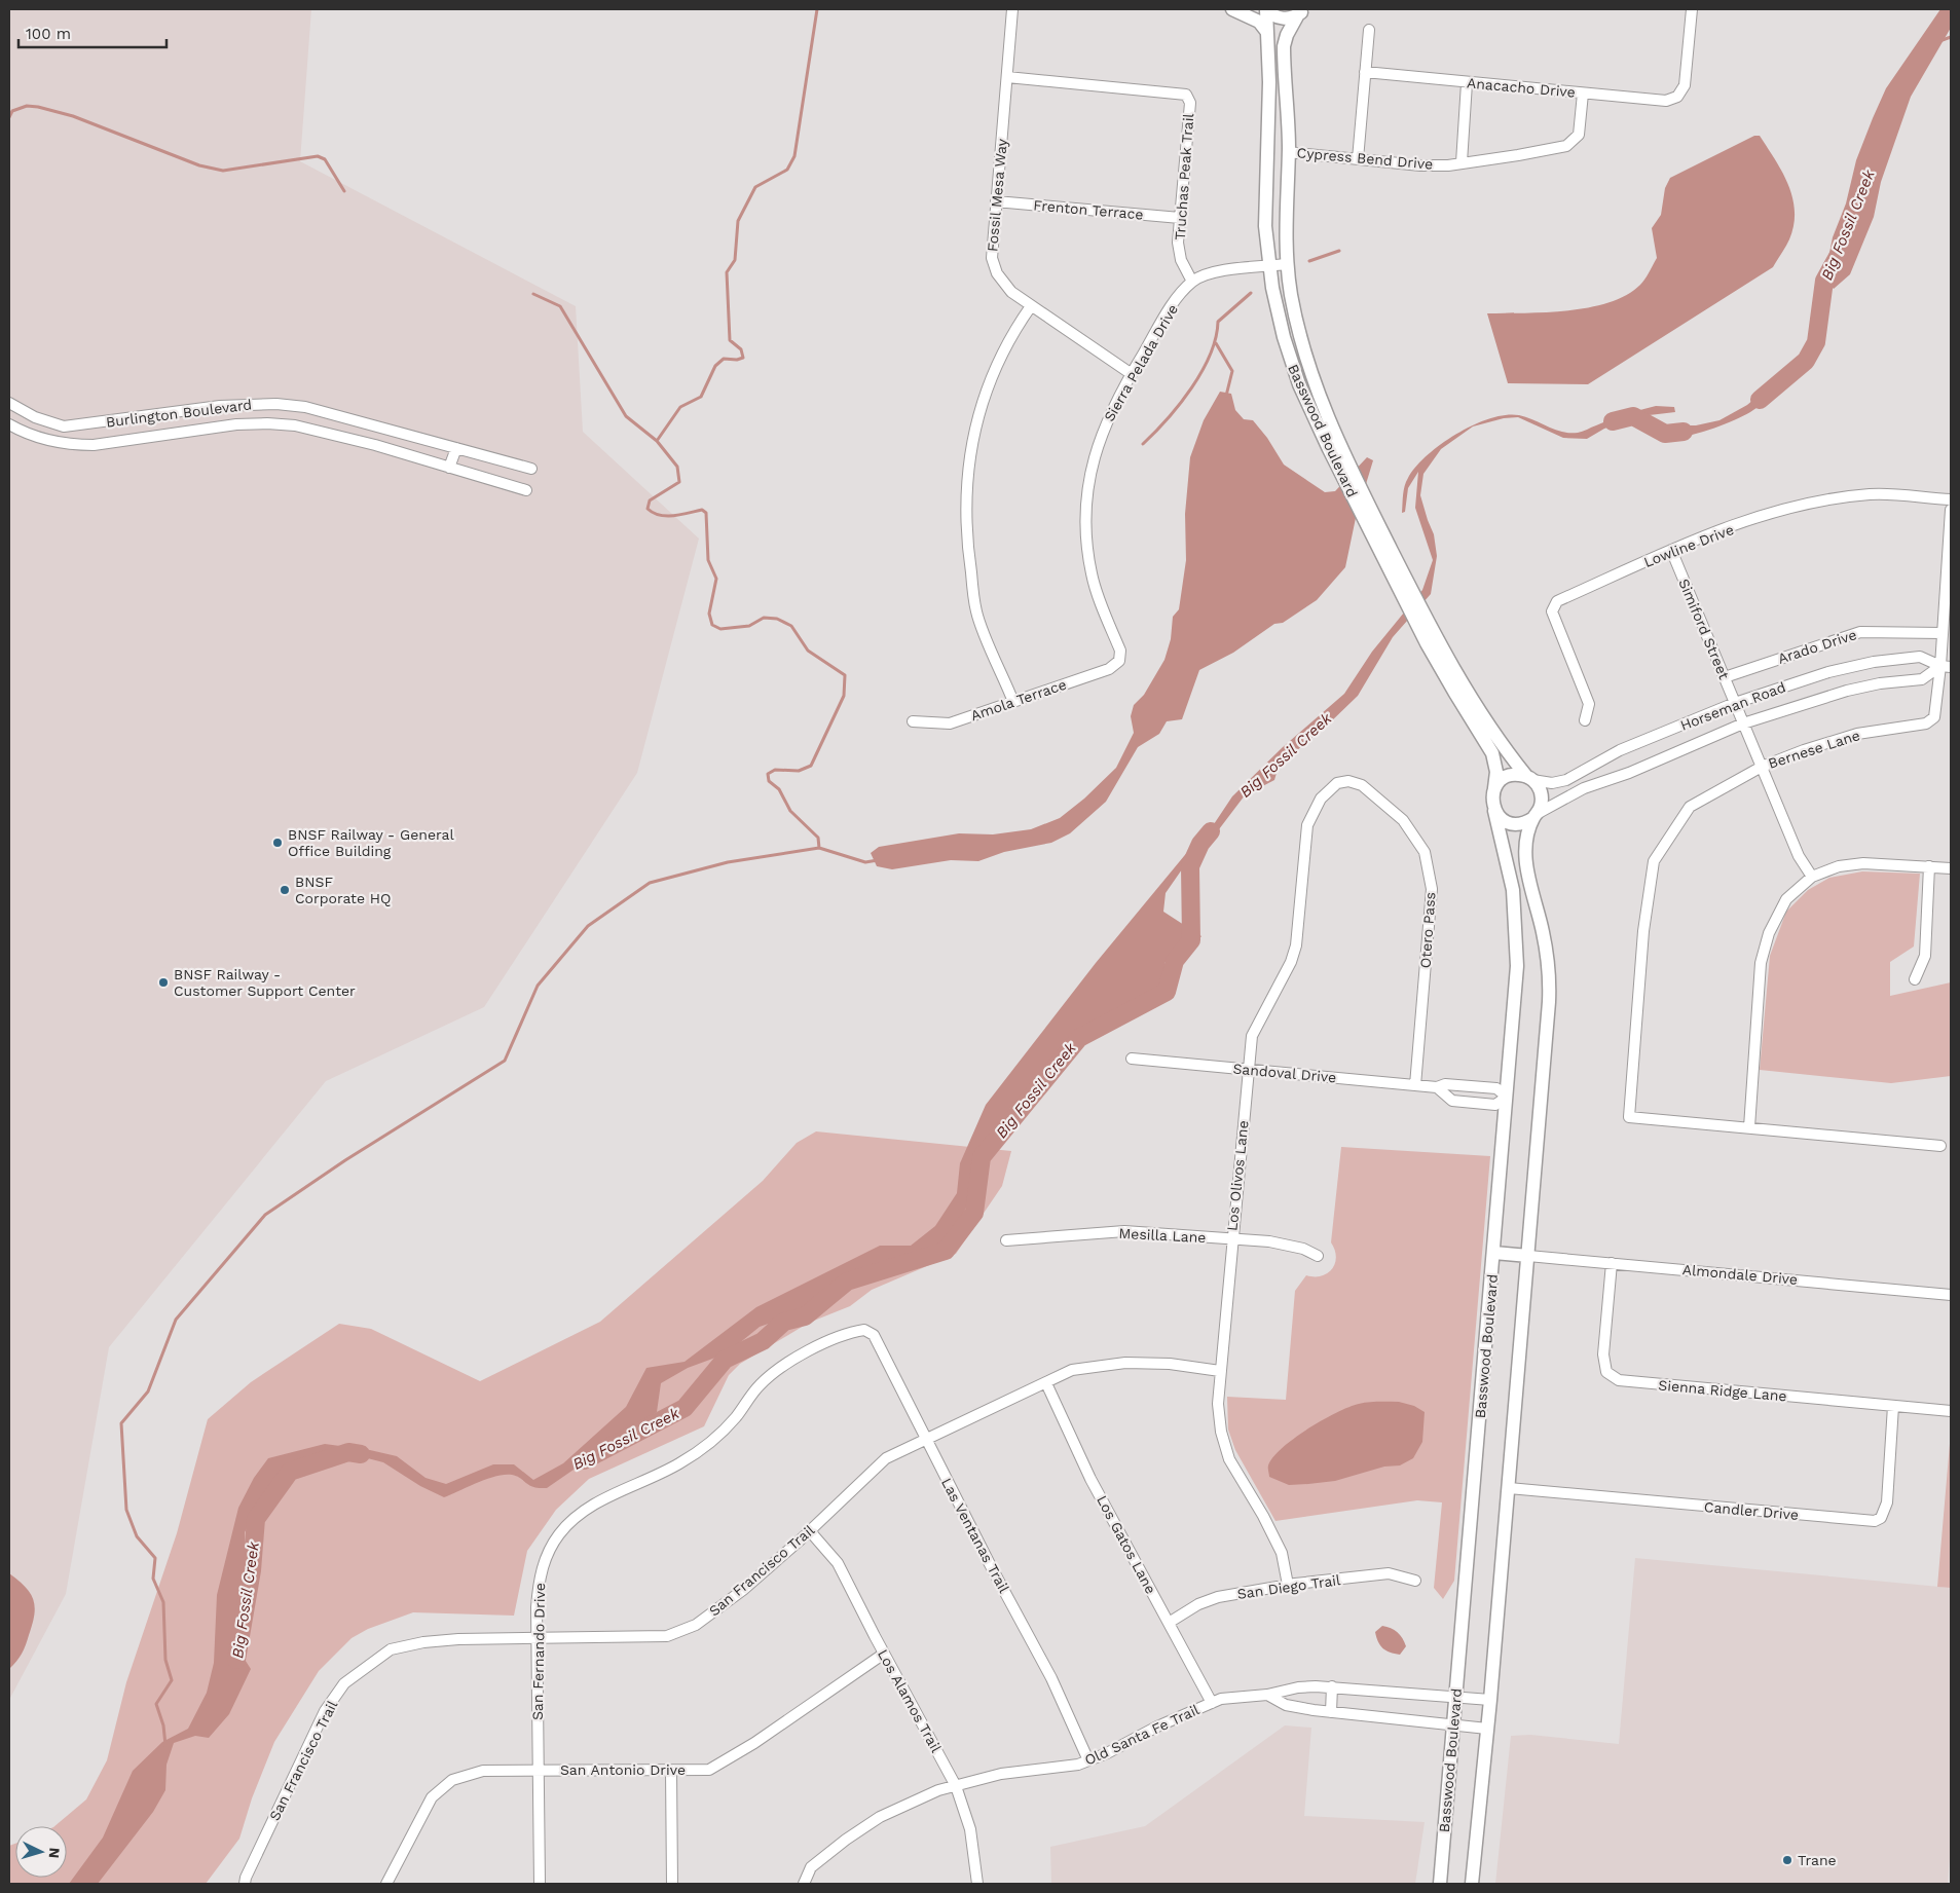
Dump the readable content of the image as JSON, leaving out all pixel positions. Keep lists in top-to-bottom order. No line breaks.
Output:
{"streets":{"main road":["Basswood Boulevard"],"street":["Anacacho Drive","Cypress Bend Drive","Truchas Peak Trail","Fossil Mesa Way","Frenton Terrace","Sierra Pelada Drive","Burlington Boulevard","Lowline Drive","Simiford Street","Arado Drive","Amola Terrace","Horseman Road","Bernese Lane","Otero Pass","Sandoval Drive","Los Olivos Lane","Mesilla Lane","Almondale Drive","Sienna Ridge Lane","Candler Drive","Las Ventanas Trail","Los Gatos Lane","San Francisco Trail","San Diego Trail","San Fernando Drive","Los Alamos Trail","Old Santa Fe Trail","San Antonio Drive"]},"crossings":[["Anacacho Drive","Cypress Bend Drive"],["Cypress Bend Drive","Basswood Boulevard"],["Truchas Peak Trail","Fossil Mesa Way"],["Truchas Peak Trail","Frenton Terrace"],["Truchas Peak Trail","Sierra Pelada Drive"],["Fossil Mesa Way","Frenton Terrace"],["Fossil Mesa Way","Sierra Pelada Drive"],["Sierra Pelada Drive","Basswood Boulevard"],["Sierra Pelada Drive","Amola Terrace"],["Basswood Boulevard","Horseman Road"],["Basswood Boulevard","Sandoval Drive"],["Basswood Boulevard","Old Santa Fe Trail"],["Lowline Drive","Simiford Street"],["Simiford Street","Arado Drive"],["Simiford Street","Horseman Road"],["Simiford Street","Bernese Lane"],["Arado Drive","Bernese Lane"],["Horseman Road","Bernese Lane"],["Otero Pass","Sandoval Drive"],["Otero Pass","Los Olivos Lane"],["Sandoval Drive","Los Olivos Lane"],["Los Olivos Lane","Mesilla Lane"],["Los Olivos Lane","San Francisco Trail"],["Los Olivos Lane","San Diego Trail"],["Almondale Drive","Sienna Ridge Lane"],["Sienna Ridge Lane","Candler Drive"],["Las Ventanas Trail","San Francisco Trail"],["Las Ventanas Trail","San Fernando Drive"],["Las Ventanas Trail","Old Santa Fe Trail"],["Los Gatos Lane","San Francisco Trail"],["Los Gatos Lane","San Diego Trail"],["Los Gatos Lane","Old Santa Fe Trail"],["San Francisco Trail","San Fernando Drive"],["San Francisco Trail","Los Alamos Trail"],["San Fernando Drive","San Antonio Drive"],["Los Alamos Trail","Old Santa Fe Trail"],["Los Alamos Trail","San Antonio Drive"]],"water":["Big Fossil Creek"],"places":["BNSF Railway - General Office Building","BNSF Corporate HQ","BNSF Railway - Customer Support Center","Trane"],"scale_bar":"100 m","north":"right"}
